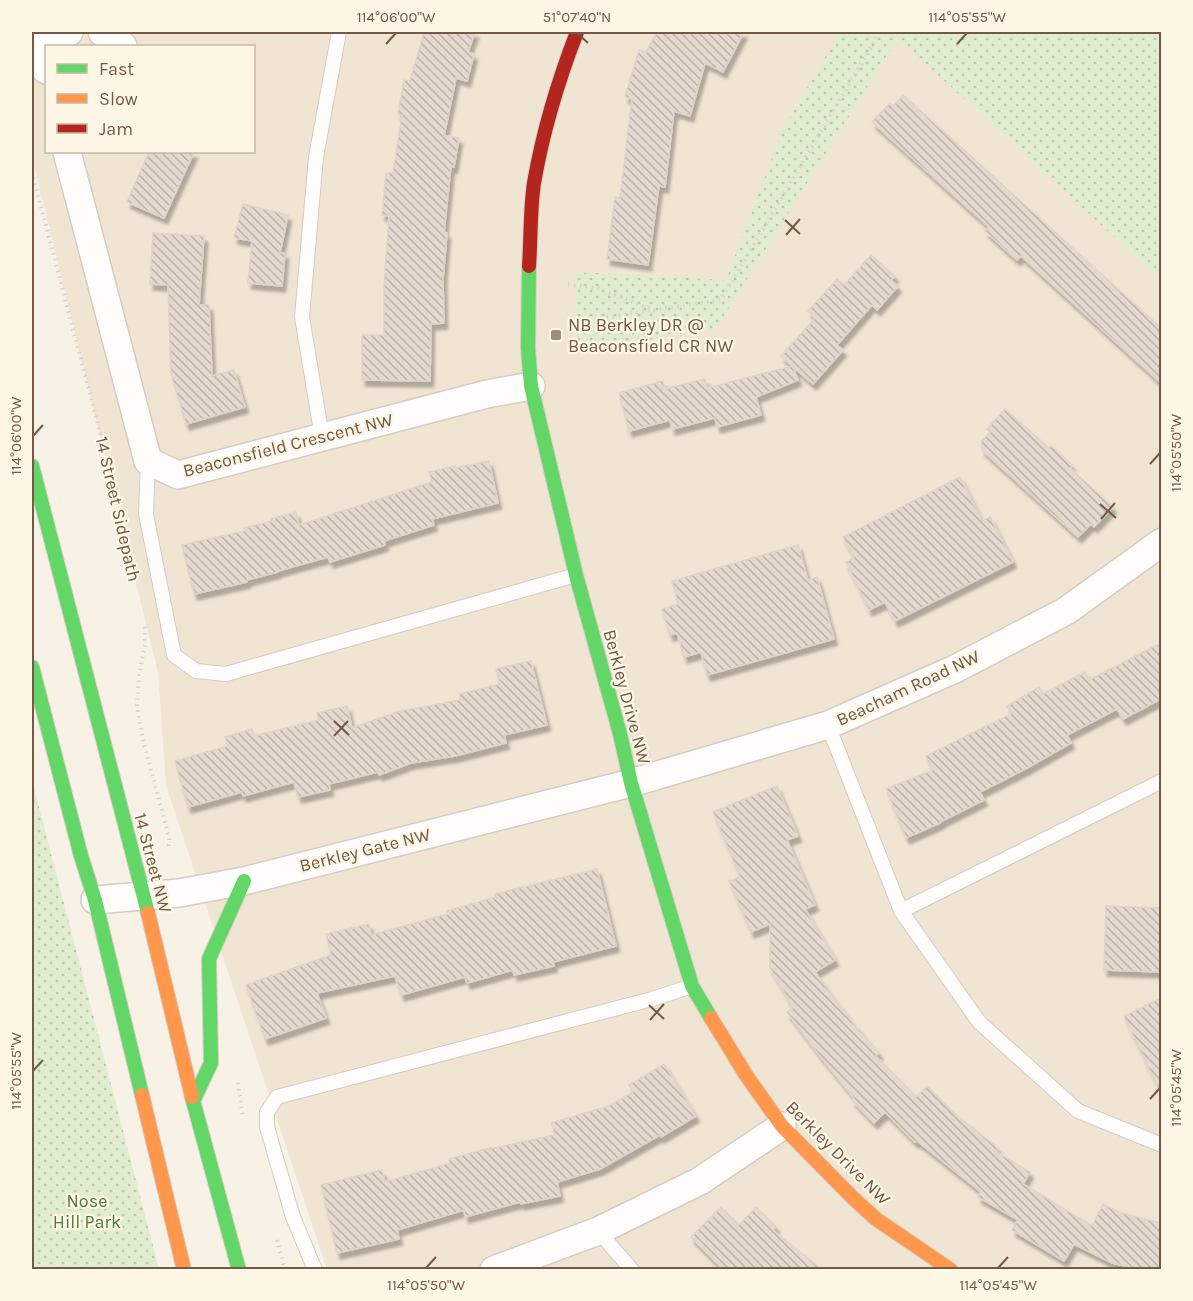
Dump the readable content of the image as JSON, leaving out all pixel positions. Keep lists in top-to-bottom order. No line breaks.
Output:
{"streets":{"main road":["Berkley Drive NW","14 Street NW"],"street":["Beaconsfield Crescent NW","Beacham Road NW","Berkley Gate NW"],"path":["14 Street Sidepath"]},"crossings":[["Beaconsfield Crescent NW","Berkley Drive NW"],["Beacham Road NW","Berkley Drive NW"],["Beacham Road NW","Berkley Gate NW"],["Berkley Drive NW","Berkley Gate NW"],["Berkley Gate NW","14 Street NW"]],"parks":["Nose Hill Park"],"places":{"transit":["NB Berkley DR @ Beaconsfield CR NW"]},"legend":["Fast","Slow","Jam"],"coordinates":["114°06'00\"W","51°07'40\"N","114°05'55\"W","114°05'50\"W","114°05'45\"W"]}
